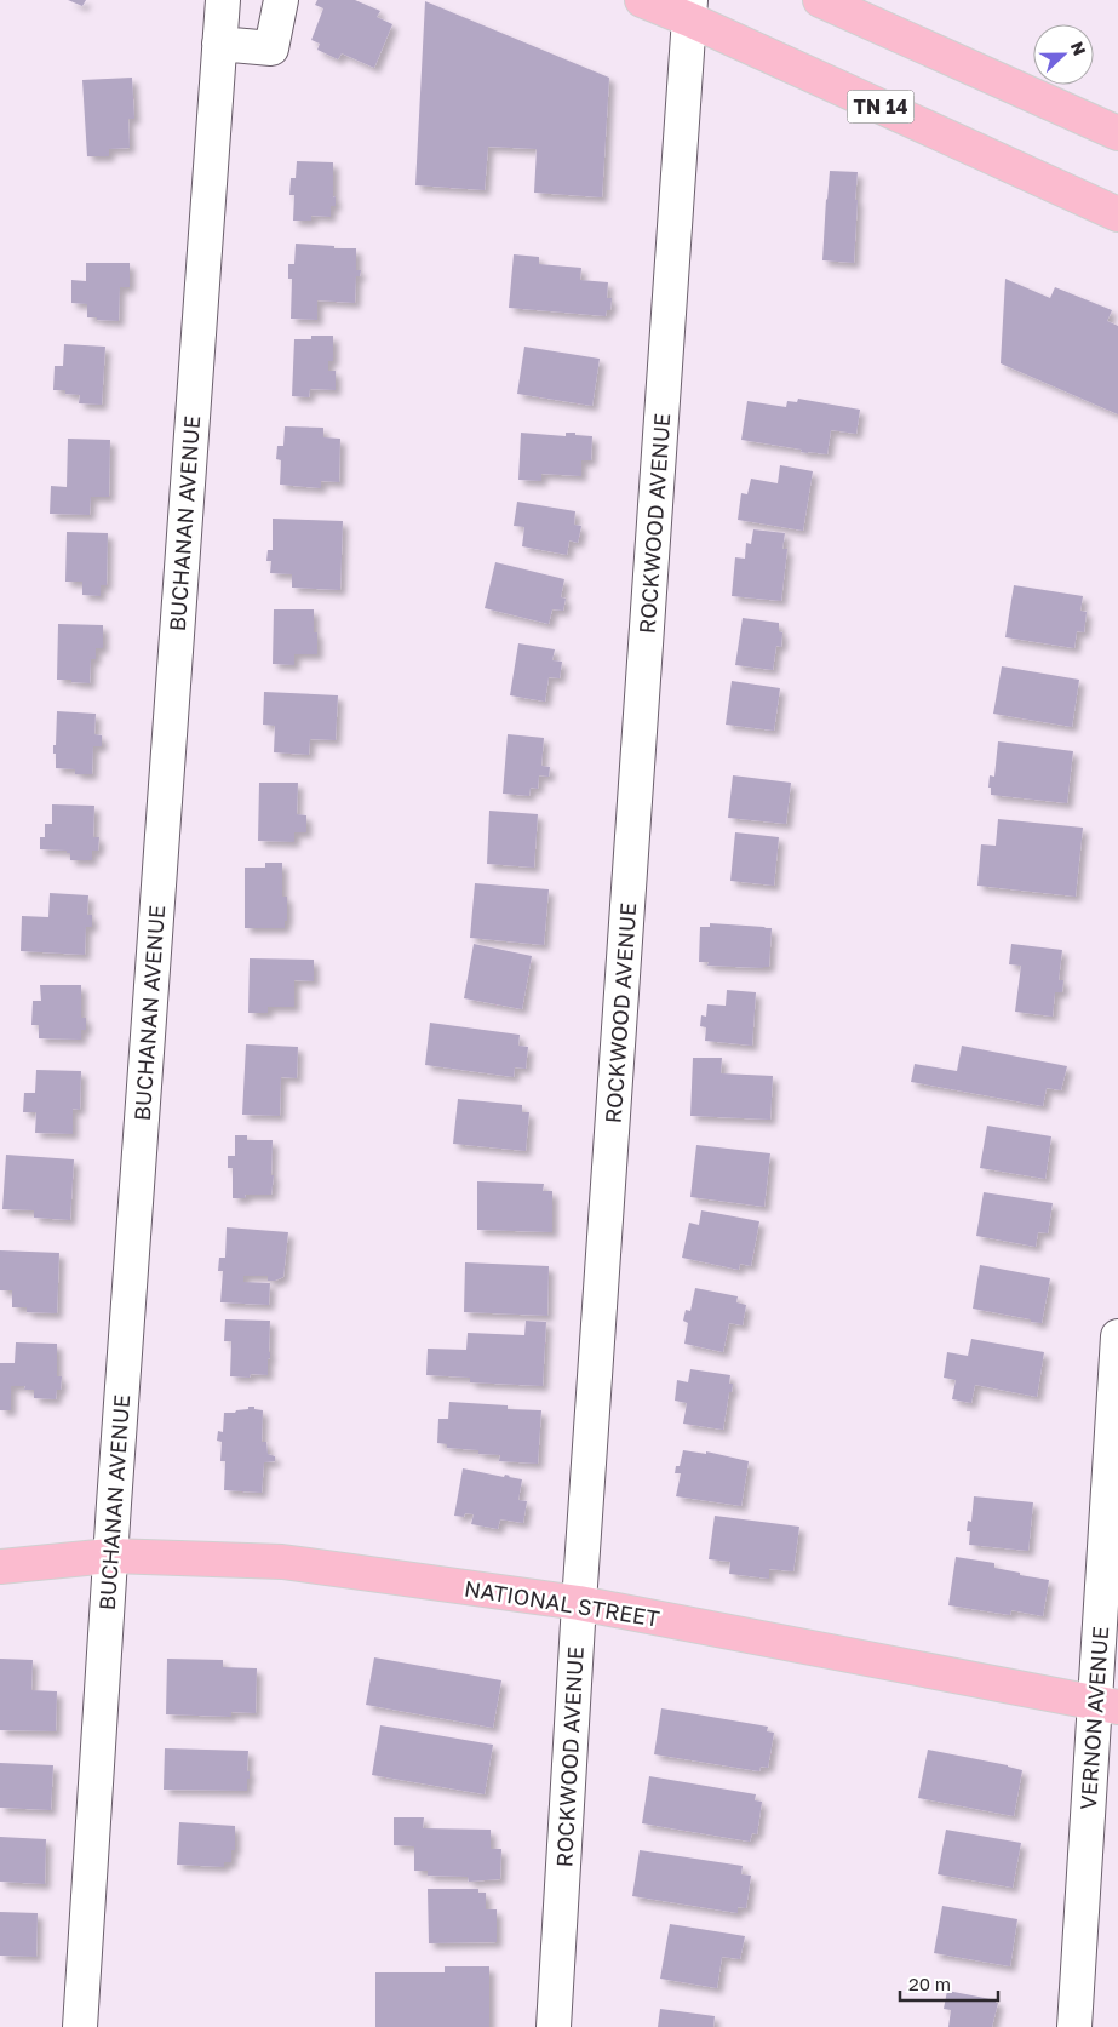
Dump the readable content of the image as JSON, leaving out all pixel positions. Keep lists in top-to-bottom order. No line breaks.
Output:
{"streets":{"main road":["TN 14","NATIONAL STREET"],"street":["BUCHANAN AVENUE","ROCKWOOD AVENUE","VERNON AVENUE"]},"crossings":[["TN 14","ROCKWOOD AVENUE"],["BUCHANAN AVENUE","NATIONAL STREET"],["ROCKWOOD AVENUE","NATIONAL STREET"],["NATIONAL STREET","VERNON AVENUE"]],"scale_bar":"20 m","north":"right"}
